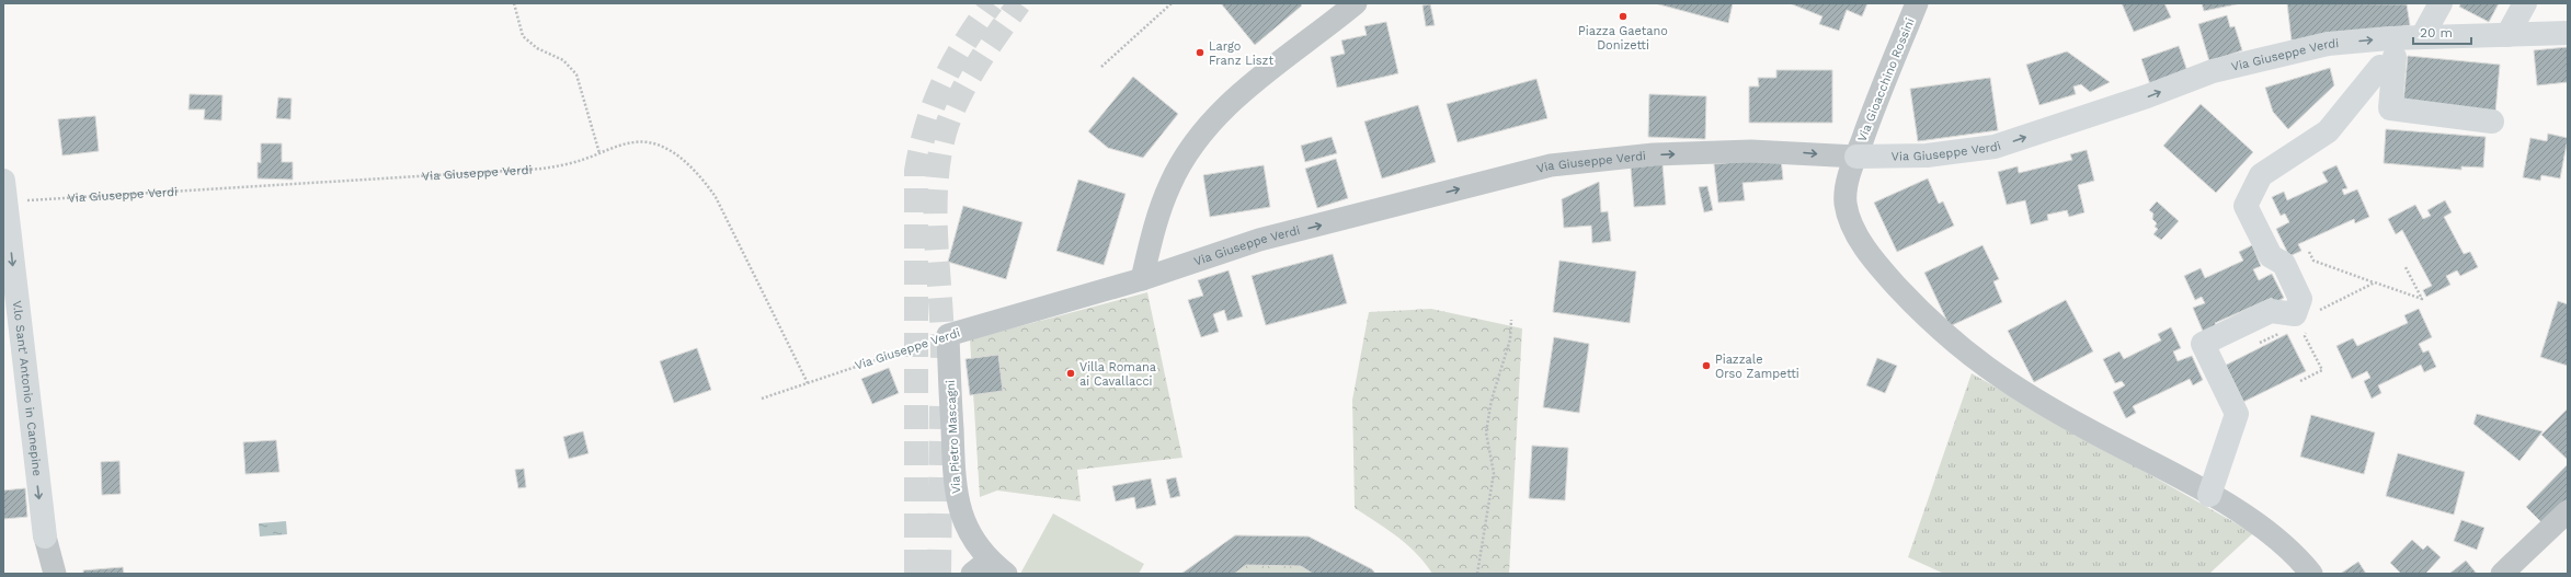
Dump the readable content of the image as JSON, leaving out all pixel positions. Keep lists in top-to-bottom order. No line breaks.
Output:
{"streets":{"main road":["Via Giuseppe Verdi","V.lo Sant' Antonio in Canepine"],"street":["Via Gioacchino Rossini","Via Pietro Mascagni"]},"crossings":[["Via Giuseppe Verdi","Via Gioacchino Rossini"],["Via Giuseppe Verdi","V.lo Sant' Antonio in Canepine"],["Via Giuseppe Verdi","Via Pietro Mascagni"]],"one_way":["Via Giuseppe Verdi","V.lo Sant' Antonio in Canepine"],"places":["Piazza Gaetano Donizetti","Largo Franz Liszt","Piazzale Orso Zampetti","Villa Romana ai Cavallacci"],"scale_bar":"20 m"}
